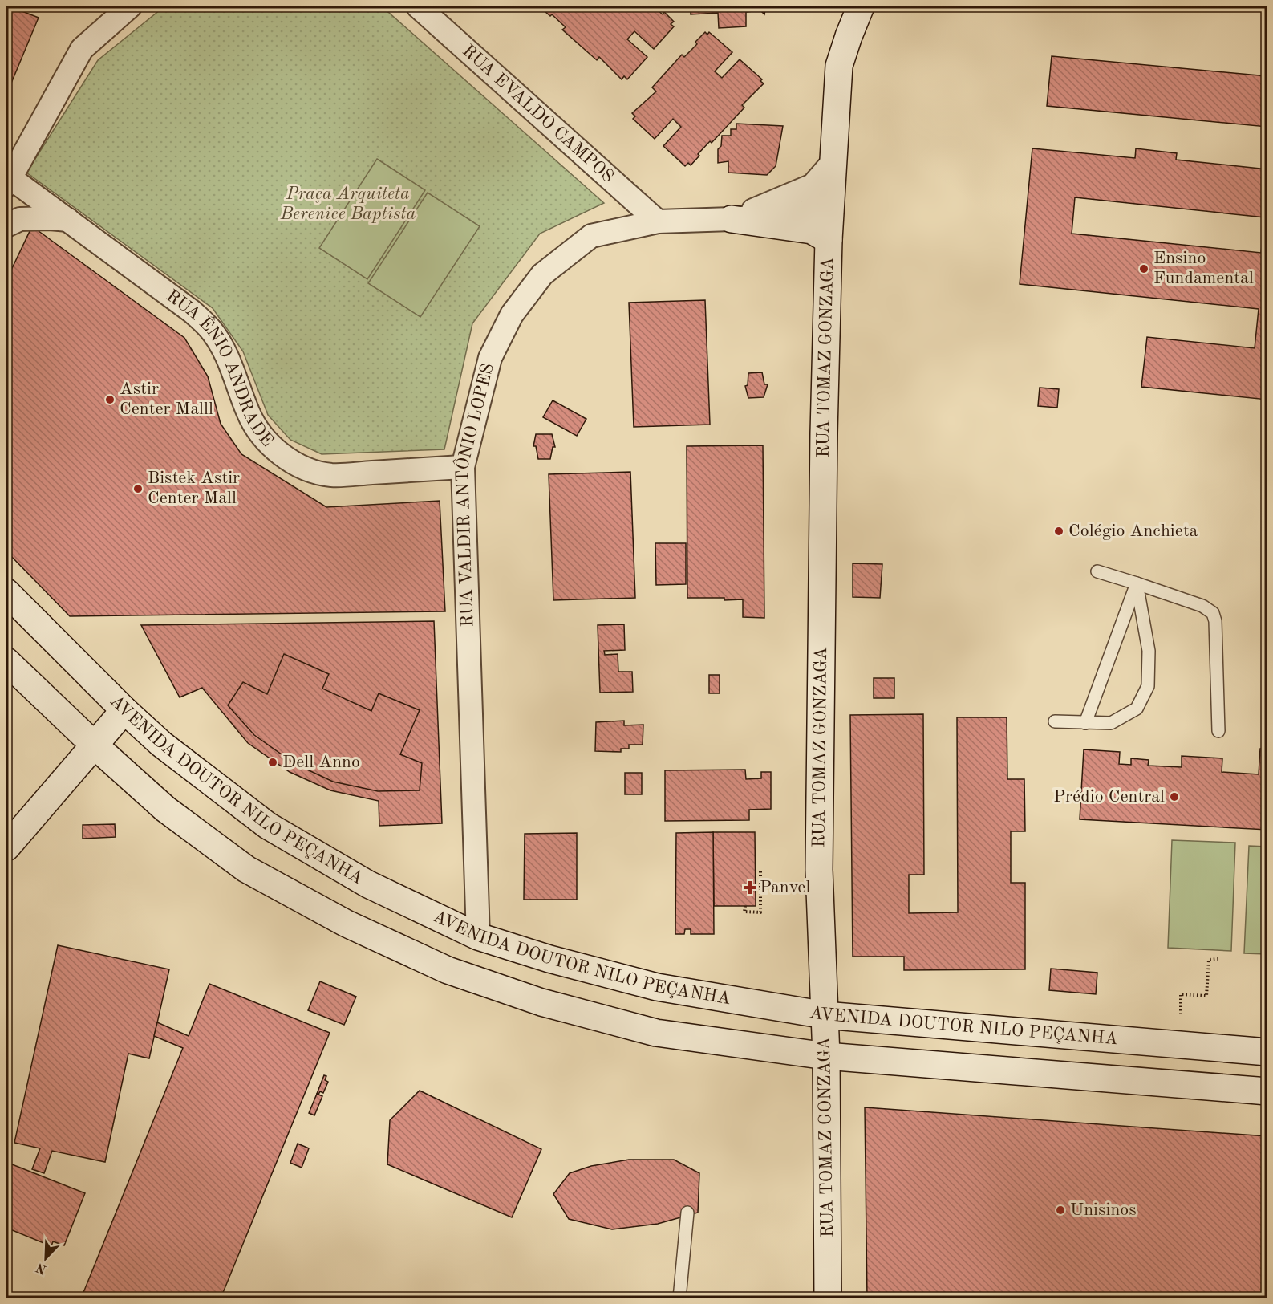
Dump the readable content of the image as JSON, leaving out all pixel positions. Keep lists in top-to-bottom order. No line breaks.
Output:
{"streets":{"main road":["RUA TOMAZ GONZAGA","AVENIDA DOUTOR NILO PEÇANHA"],"street":["RUA EVALDO CAMPOS","RUA ÊNIO ANDRADE","RUA VALDIR ANTÔNIO LOPES"]},"crossings":[["RUA EVALDO CAMPOS","RUA VALDIR ANTÔNIO LOPES"],["RUA TOMAZ GONZAGA","RUA VALDIR ANTÔNIO LOPES"],["RUA TOMAZ GONZAGA","AVENIDA DOUTOR NILO PEÇANHA"],["RUA ÊNIO ANDRADE","RUA VALDIR ANTÔNIO LOPES"],["RUA VALDIR ANTÔNIO LOPES","AVENIDA DOUTOR NILO PEÇANHA"]],"parks":["Praça Arquiteta Berenice Baptista"],"places":{"other":["Ensino Fundamental","Astir Center Malll","Bistek Astir Center Mall","Colégio Anchieta","Dell Anno","Prédio Central","Unisinos"],"health":["Panvel"]},"north":"bottom left"}
